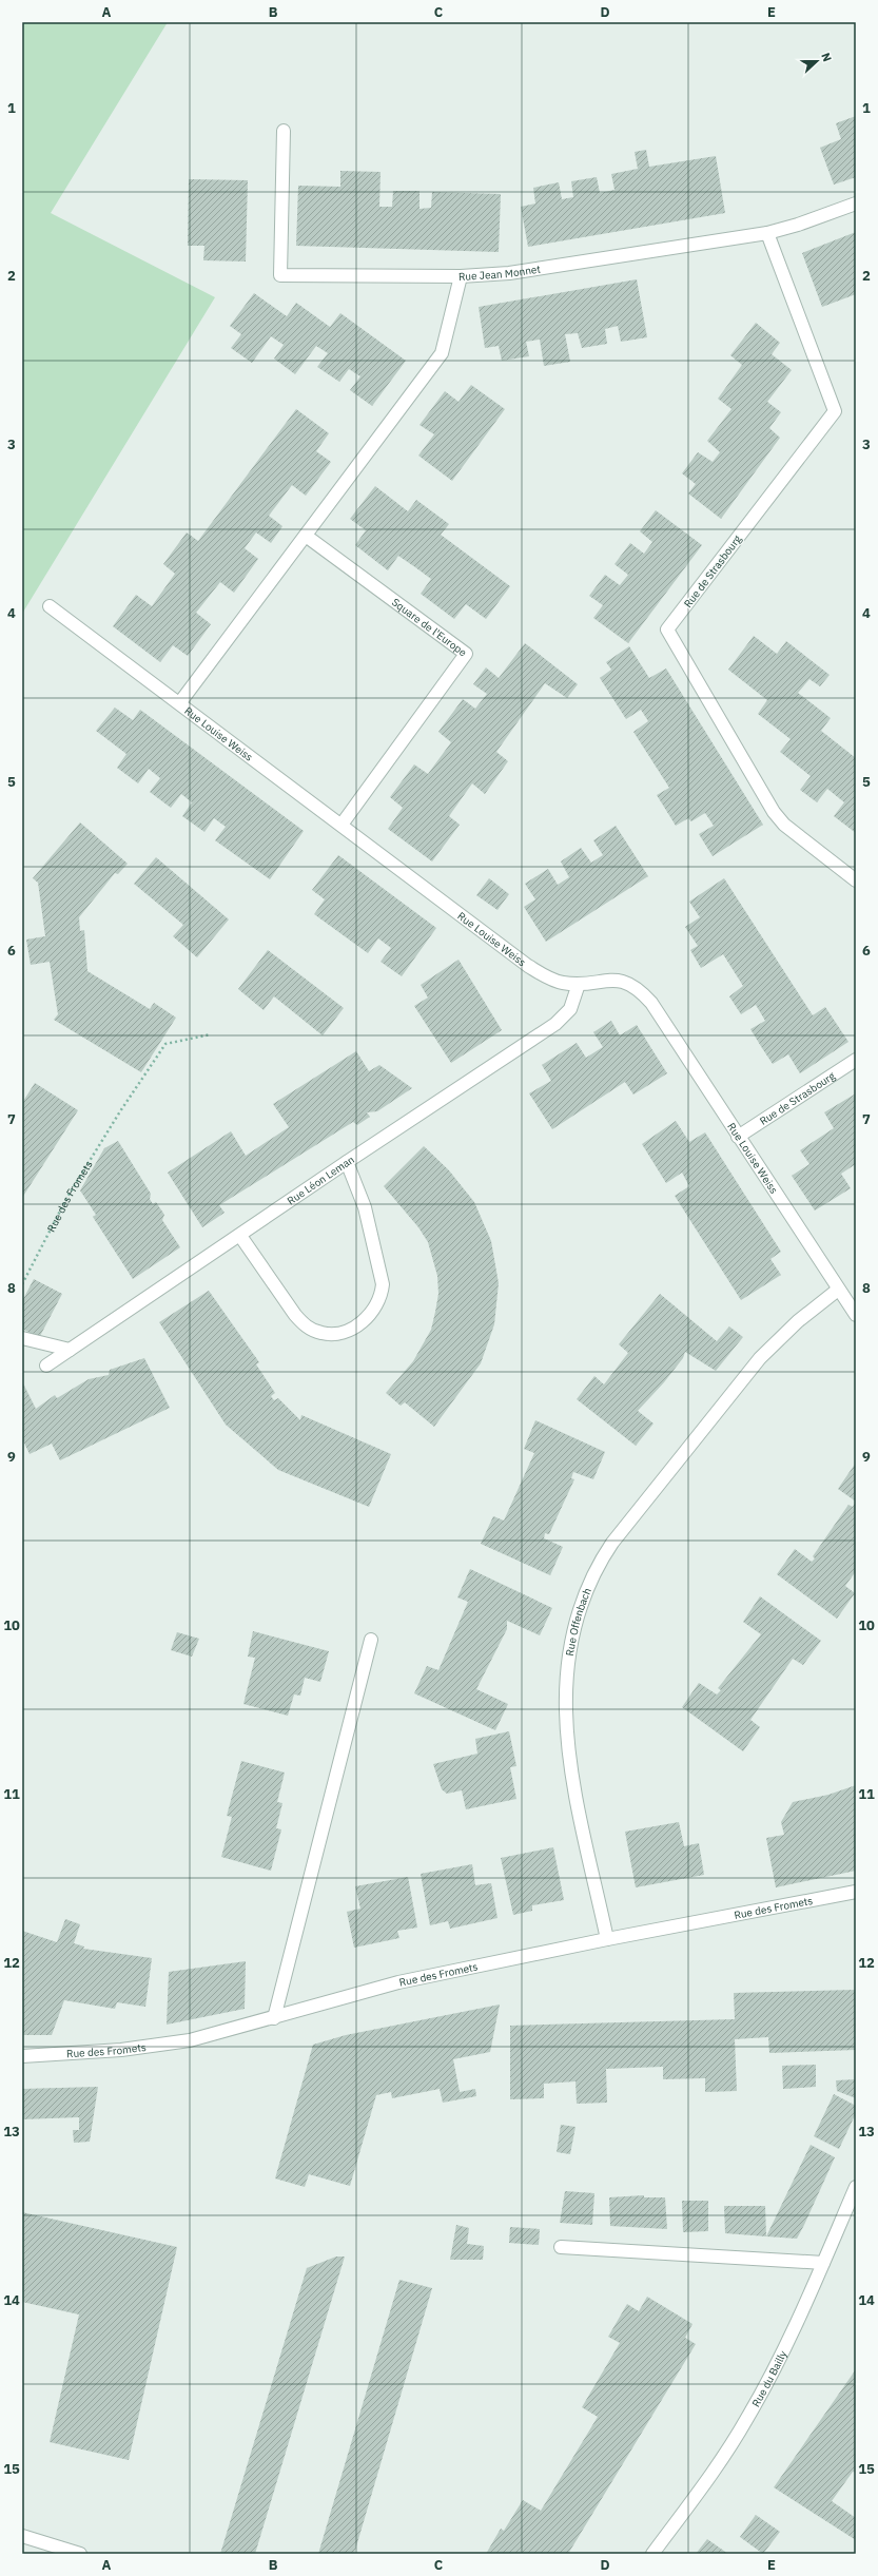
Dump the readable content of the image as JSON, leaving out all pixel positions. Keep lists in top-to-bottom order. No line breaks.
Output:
{"streets":{"street":["Rue Jean Monnet","Rue de Strasbourg","Square de l'Europe","Rue Louise Weiss","Rue Léon Leman","Rue des Fromets","Rue Offenbach","Rue du Bailly"]},"crossings":[["Rue Jean Monnet","Rue de Strasbourg"],["Rue de Strasbourg","Rue Louise Weiss"],["Square de l'Europe","Rue Louise Weiss"],["Rue Louise Weiss","Rue Léon Leman"],["Rue Louise Weiss","Rue Offenbach"],["Rue des Fromets","Rue Offenbach"]],"north":"right","grid":{"columns":["A","B","C","D","E"],"rows":["1","2","3","4","5","6","7","8","9","10","11","12","13","14","15"]}}
